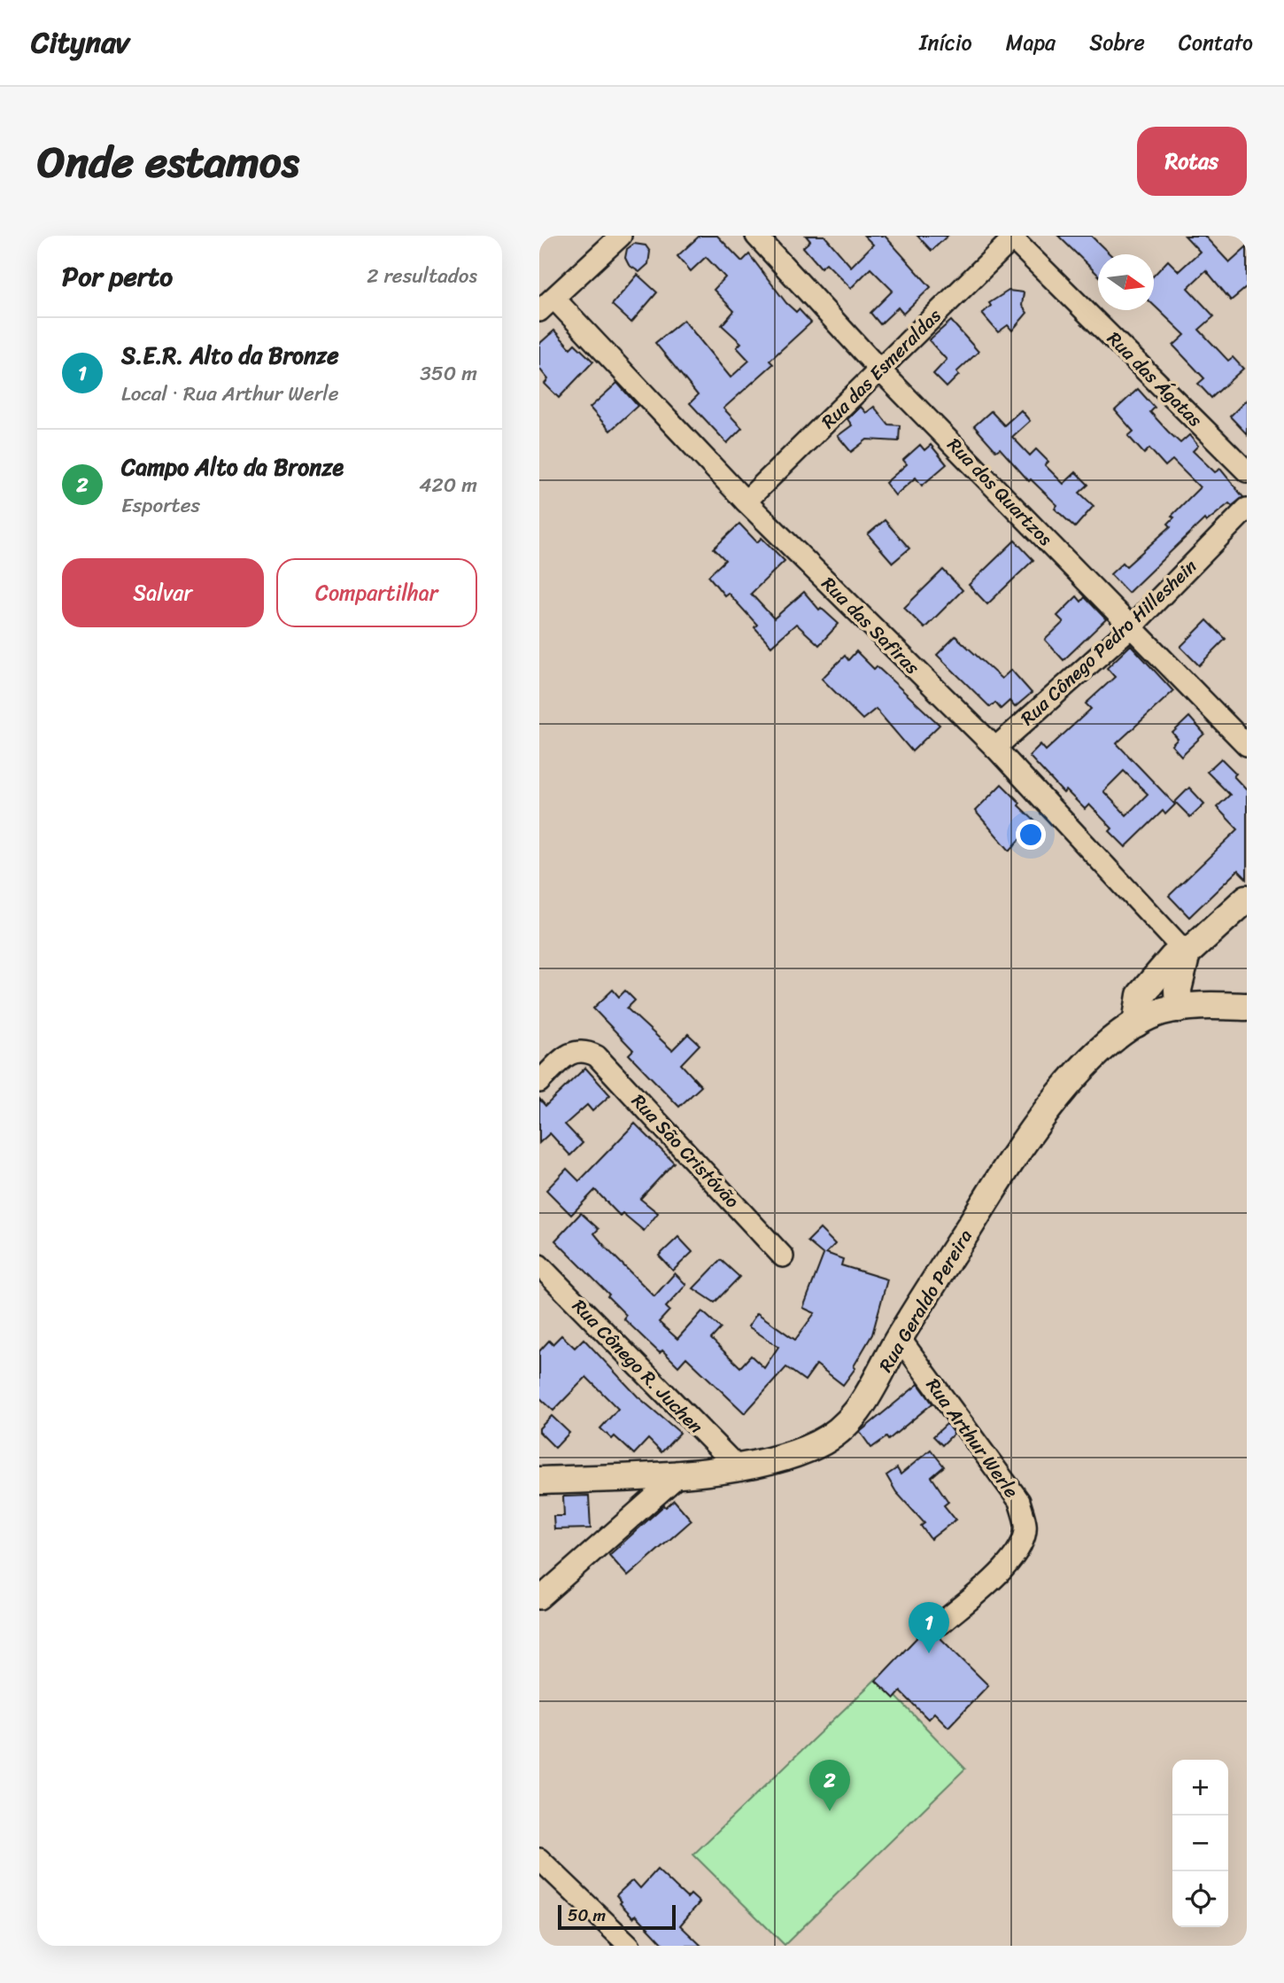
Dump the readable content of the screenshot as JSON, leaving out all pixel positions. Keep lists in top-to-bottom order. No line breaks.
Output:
{"streets":{"main road":["Rua Geraldo Pereira"],"street":["Rua das Esmeraldas","Rua das Ágatas","Rua dos Quartzos","Rua das Safiras","Rua Cônego Pedro Hilleshein","Rua São Cristóvão","Rua Cônego R. Juchen","Rua Arthur Werle"]},"crossings":[["Rua das Esmeraldas","Rua das Ágatas"],["Rua das Esmeraldas","Rua dos Quartzos"],["Rua das Esmeraldas","Rua das Safiras"],["Rua dos Quartzos","Rua Cônego Pedro Hilleshein"],["Rua das Safiras","Rua Cônego Pedro Hilleshein"],["Rua Geraldo Pereira","Rua Cônego R. Juchen"],["Rua Geraldo Pereira","Rua Arthur Werle"]],"scale_bar":"50 m","north":"right","page":{"header":"Citynav","nav":["Início","Mapa","Sobre","Contato"],"title":"Onde estamos","buttons":["Rotas",["Salvar","Compartilhar"]],"heading":["Por perto","2 resultados"],"list":[{"mark":"1","name":"S.E.R. Alto da Bronze","note":"Local · Rua Arthur Werle","value":"350 m"},{"mark":"2","name":"Campo Alto da Bronze","note":"Esportes","value":"420 m"}],"pins":["1","2"],"map_buttons":["+","−"],"scale":"50 m"}}
